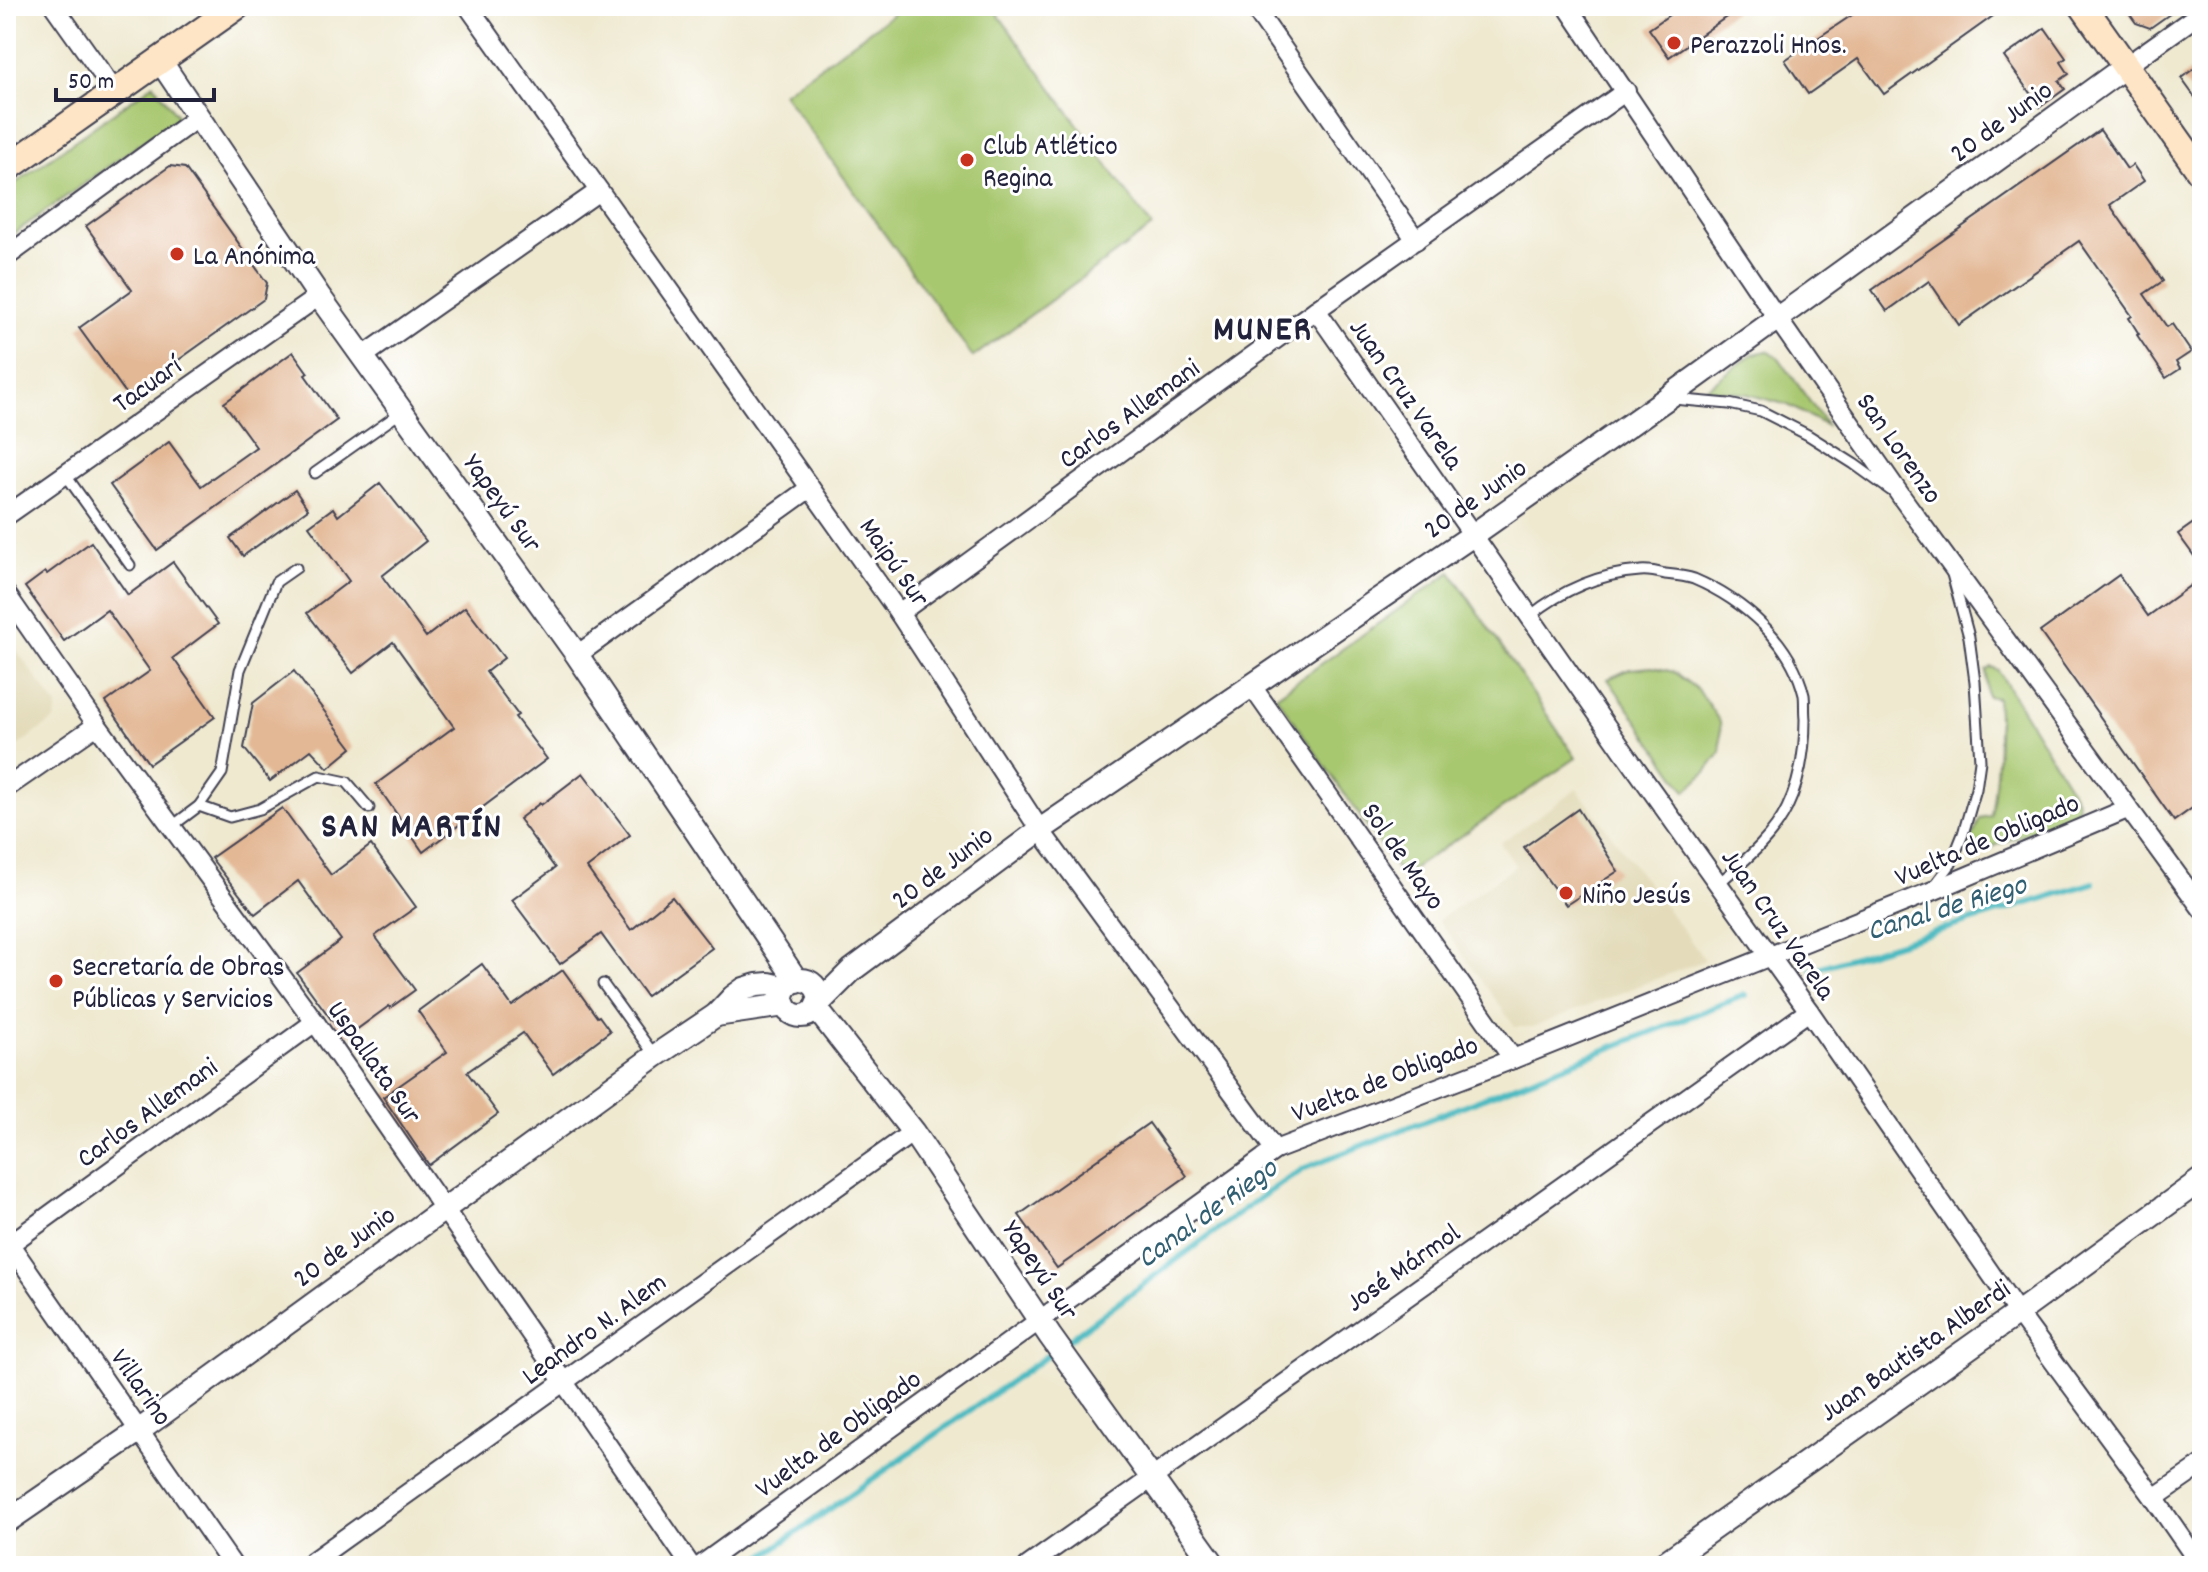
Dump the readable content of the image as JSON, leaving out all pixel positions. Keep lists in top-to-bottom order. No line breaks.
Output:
{"streets":{"street":["20 de Junio","Tacuarí","Juan Cruz Varela","Carlos Allemani","San Lorenzo","Yapeyú Sur","Maipú Sur","Vuelta de Obligado","Sol de Mayo","Uspallata Sur","José Mármol","Leandro N. Alem","Juan Bautista Alberdi","Villarino"]},"crossings":[["20 de Junio","Juan Cruz Varela"],["20 de Junio","San Lorenzo"],["20 de Junio","Yapeyú Sur"],["20 de Junio","Maipú Sur"],["20 de Junio","Sol de Mayo"],["20 de Junio","Uspallata Sur"],["20 de Junio","Villarino"],["Tacuarí","Yapeyú Sur"],["Juan Cruz Varela","Carlos Allemani"],["Juan Cruz Varela","Vuelta de Obligado"],["Juan Cruz Varela","José Mármol"],["Juan Cruz Varela","Juan Bautista Alberdi"],["Carlos Allemani","San Lorenzo"],["Carlos Allemani","Maipú Sur"],["Carlos Allemani","Uspallata Sur"],["Carlos Allemani","Villarino"],["San Lorenzo","Vuelta de Obligado"],["Yapeyú Sur","Vuelta de Obligado"],["Yapeyú Sur","José Mármol"],["Yapeyú Sur","Leandro N. Alem"],["Maipú Sur","Vuelta de Obligado"],["Vuelta de Obligado","Sol de Mayo"],["Uspallata Sur","Leandro N. Alem"]],"districts":["MUNER","SAN MARTÍN"],"water":["Canal de Riego"],"places":["Perazzoli Hnos.","Club Atlético Regina","La Anónima","Niño Jesús","Secretaría de Obras Públicas y Servicios"],"scale_bar":"50 m"}
